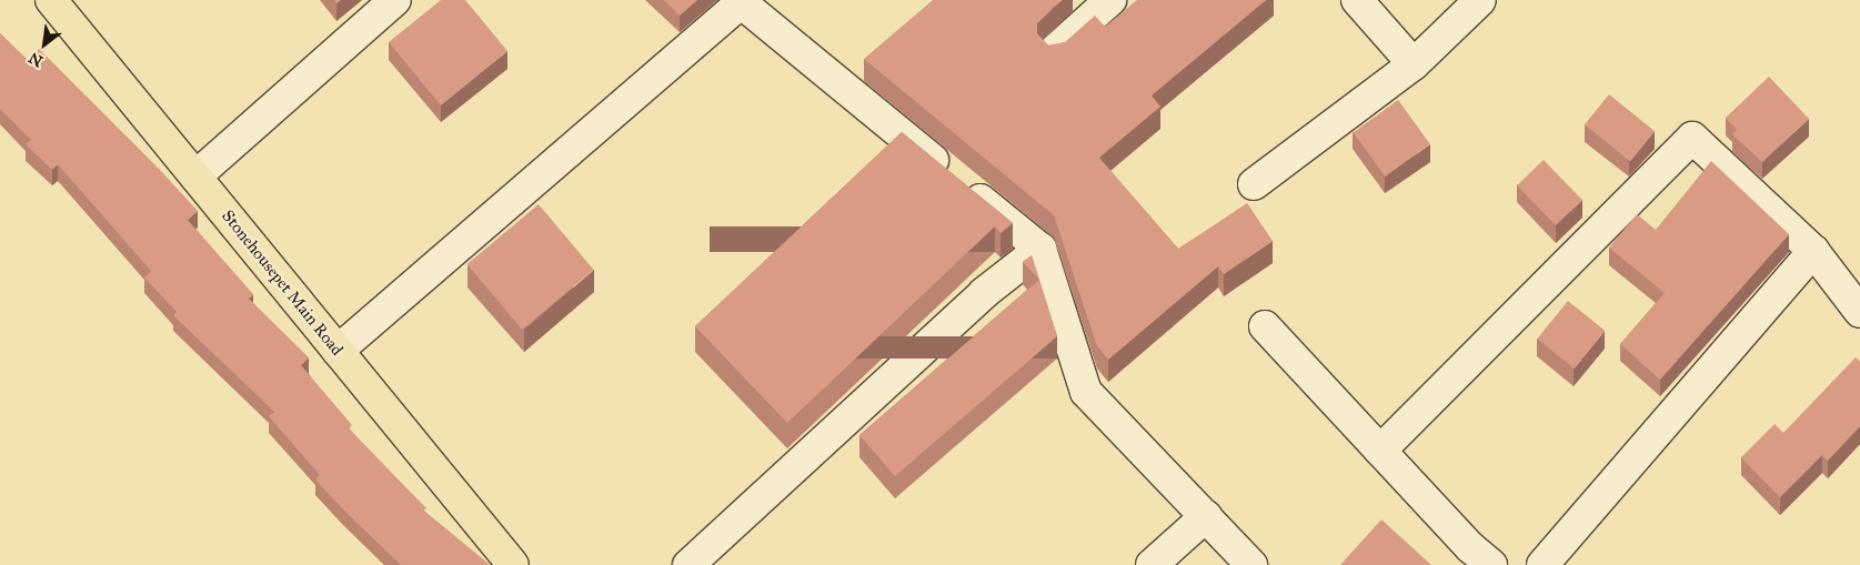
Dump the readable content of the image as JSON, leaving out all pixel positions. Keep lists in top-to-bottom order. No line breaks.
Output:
{"streets":{"main road":["Stonehousepet Main Road"]},"north":"bottom left"}
